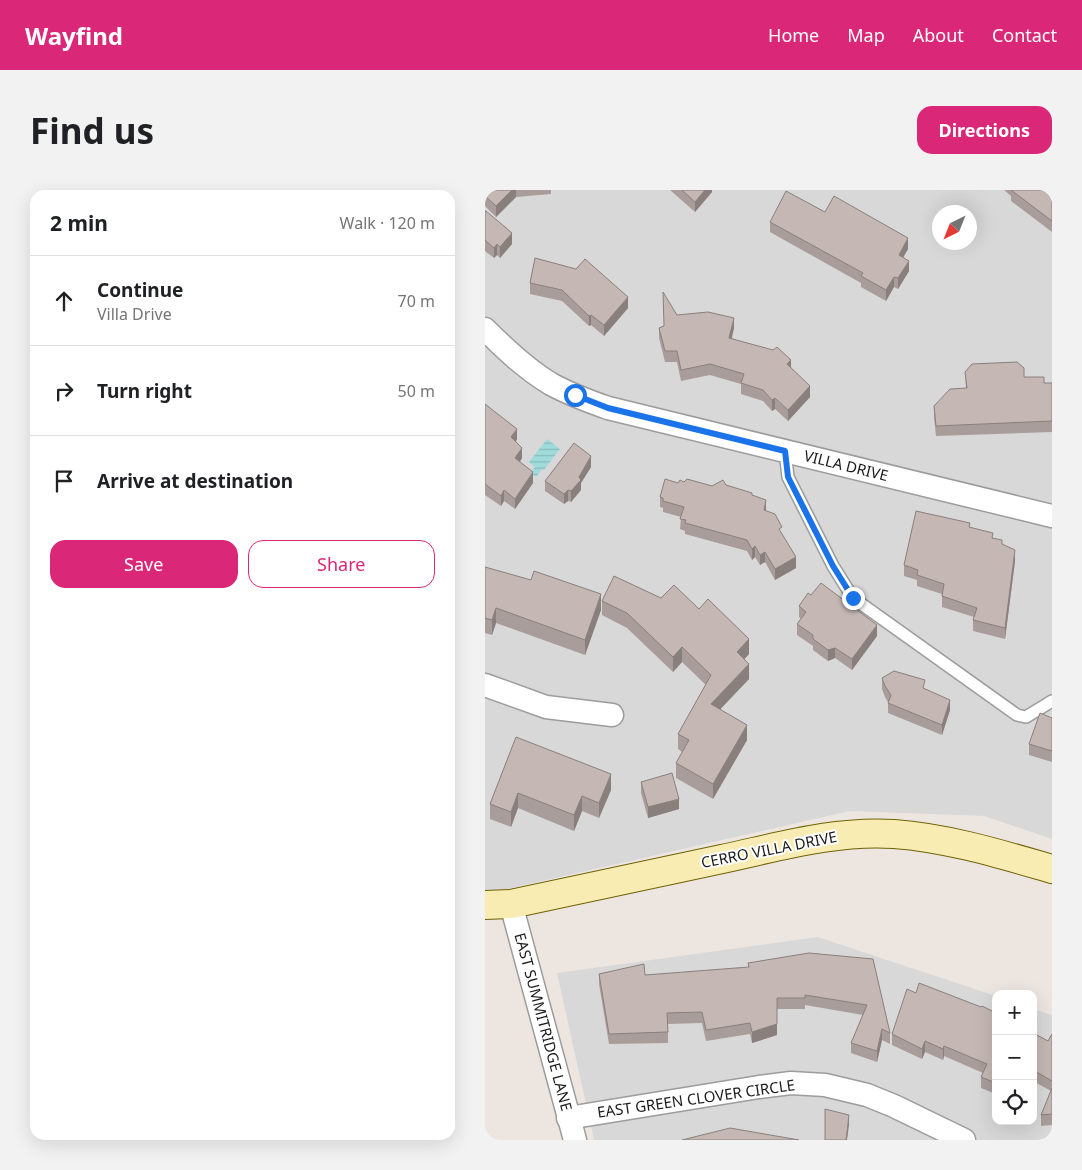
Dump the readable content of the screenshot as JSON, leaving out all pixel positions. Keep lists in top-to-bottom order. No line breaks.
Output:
{"streets":{"street":["VILLA DRIVE","CERRO VILLA DRIVE","EAST SUMMITRIDGE LANE","EAST GREEN CLOVER CIRCLE"]},"crossings":[["CERRO VILLA DRIVE","EAST SUMMITRIDGE LANE"],["EAST SUMMITRIDGE LANE","EAST GREEN CLOVER CIRCLE"]],"north":"bottom left","page":{"header":"Wayfind","nav":["Home","Map","About","Contact"],"buttons":["Directions",["Save","Share"]],"title":"Find us","heading":["2 min","Walk · 120 m"],"list":[["Continue","Villa Drive","70 m"],["Turn right","50 m"],"Arrive at destination"],"map_buttons":["+","−"]}}
